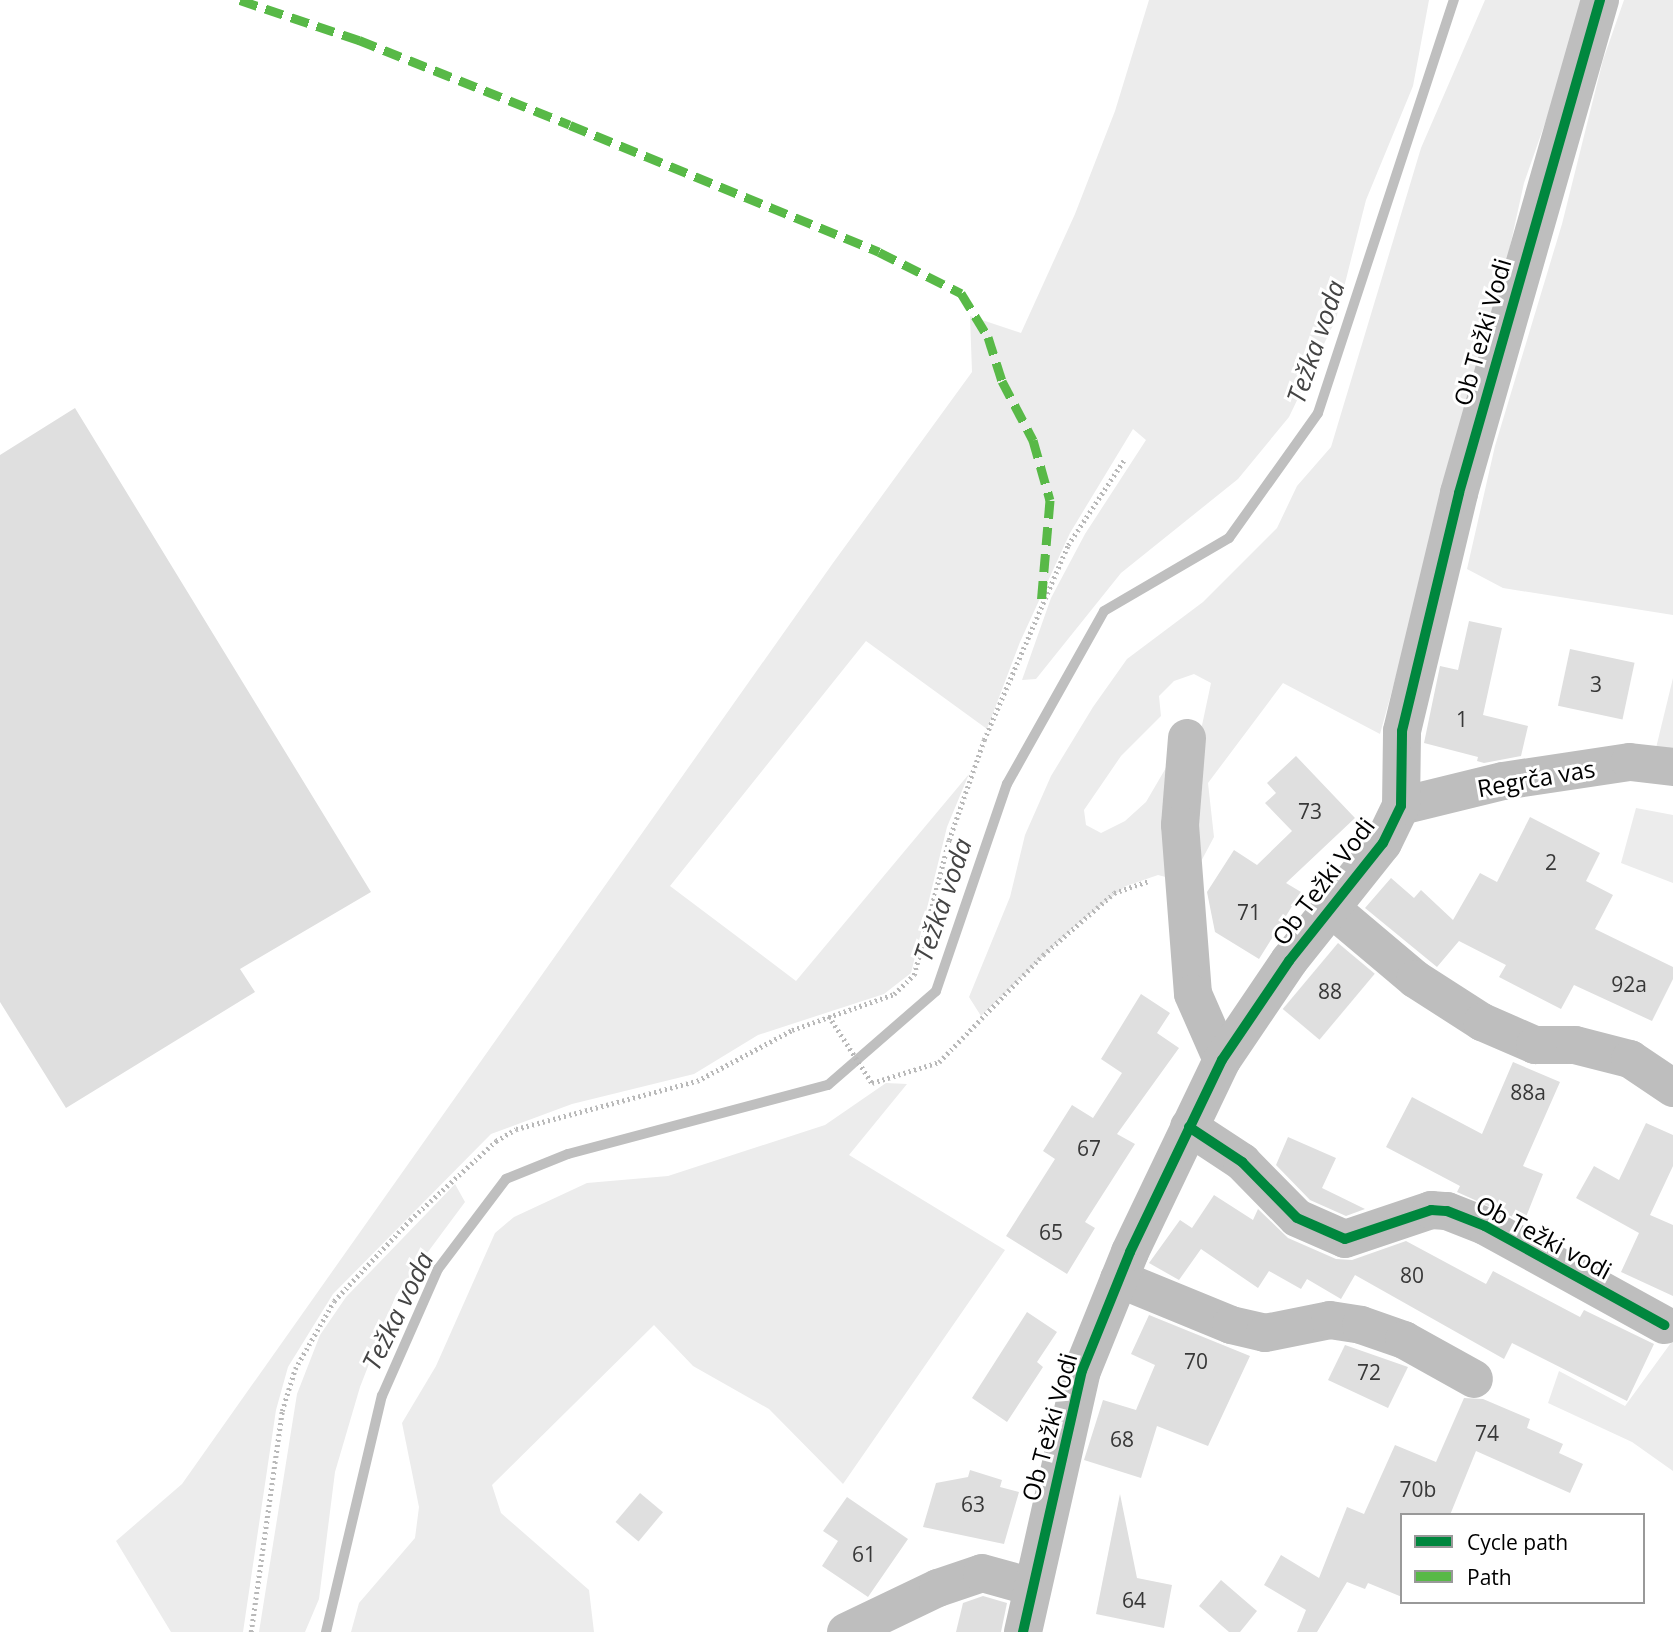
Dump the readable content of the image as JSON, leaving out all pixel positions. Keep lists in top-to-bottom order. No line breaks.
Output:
{"streets":{"street":["Ob Težki Vodi","Regrča vas","Ob Težki vodi"]},"crossings":[["Ob Težki Vodi","Regrča vas"],["Ob Težki Vodi","Ob Težki vodi"]],"water":["Težka voda"],"house_numbers":["3","1","73","2","71","92a","88","88a","67","65","80","70","72","74","68","70b","63","61","64"],"legend":["Cycle path","Path"]}
